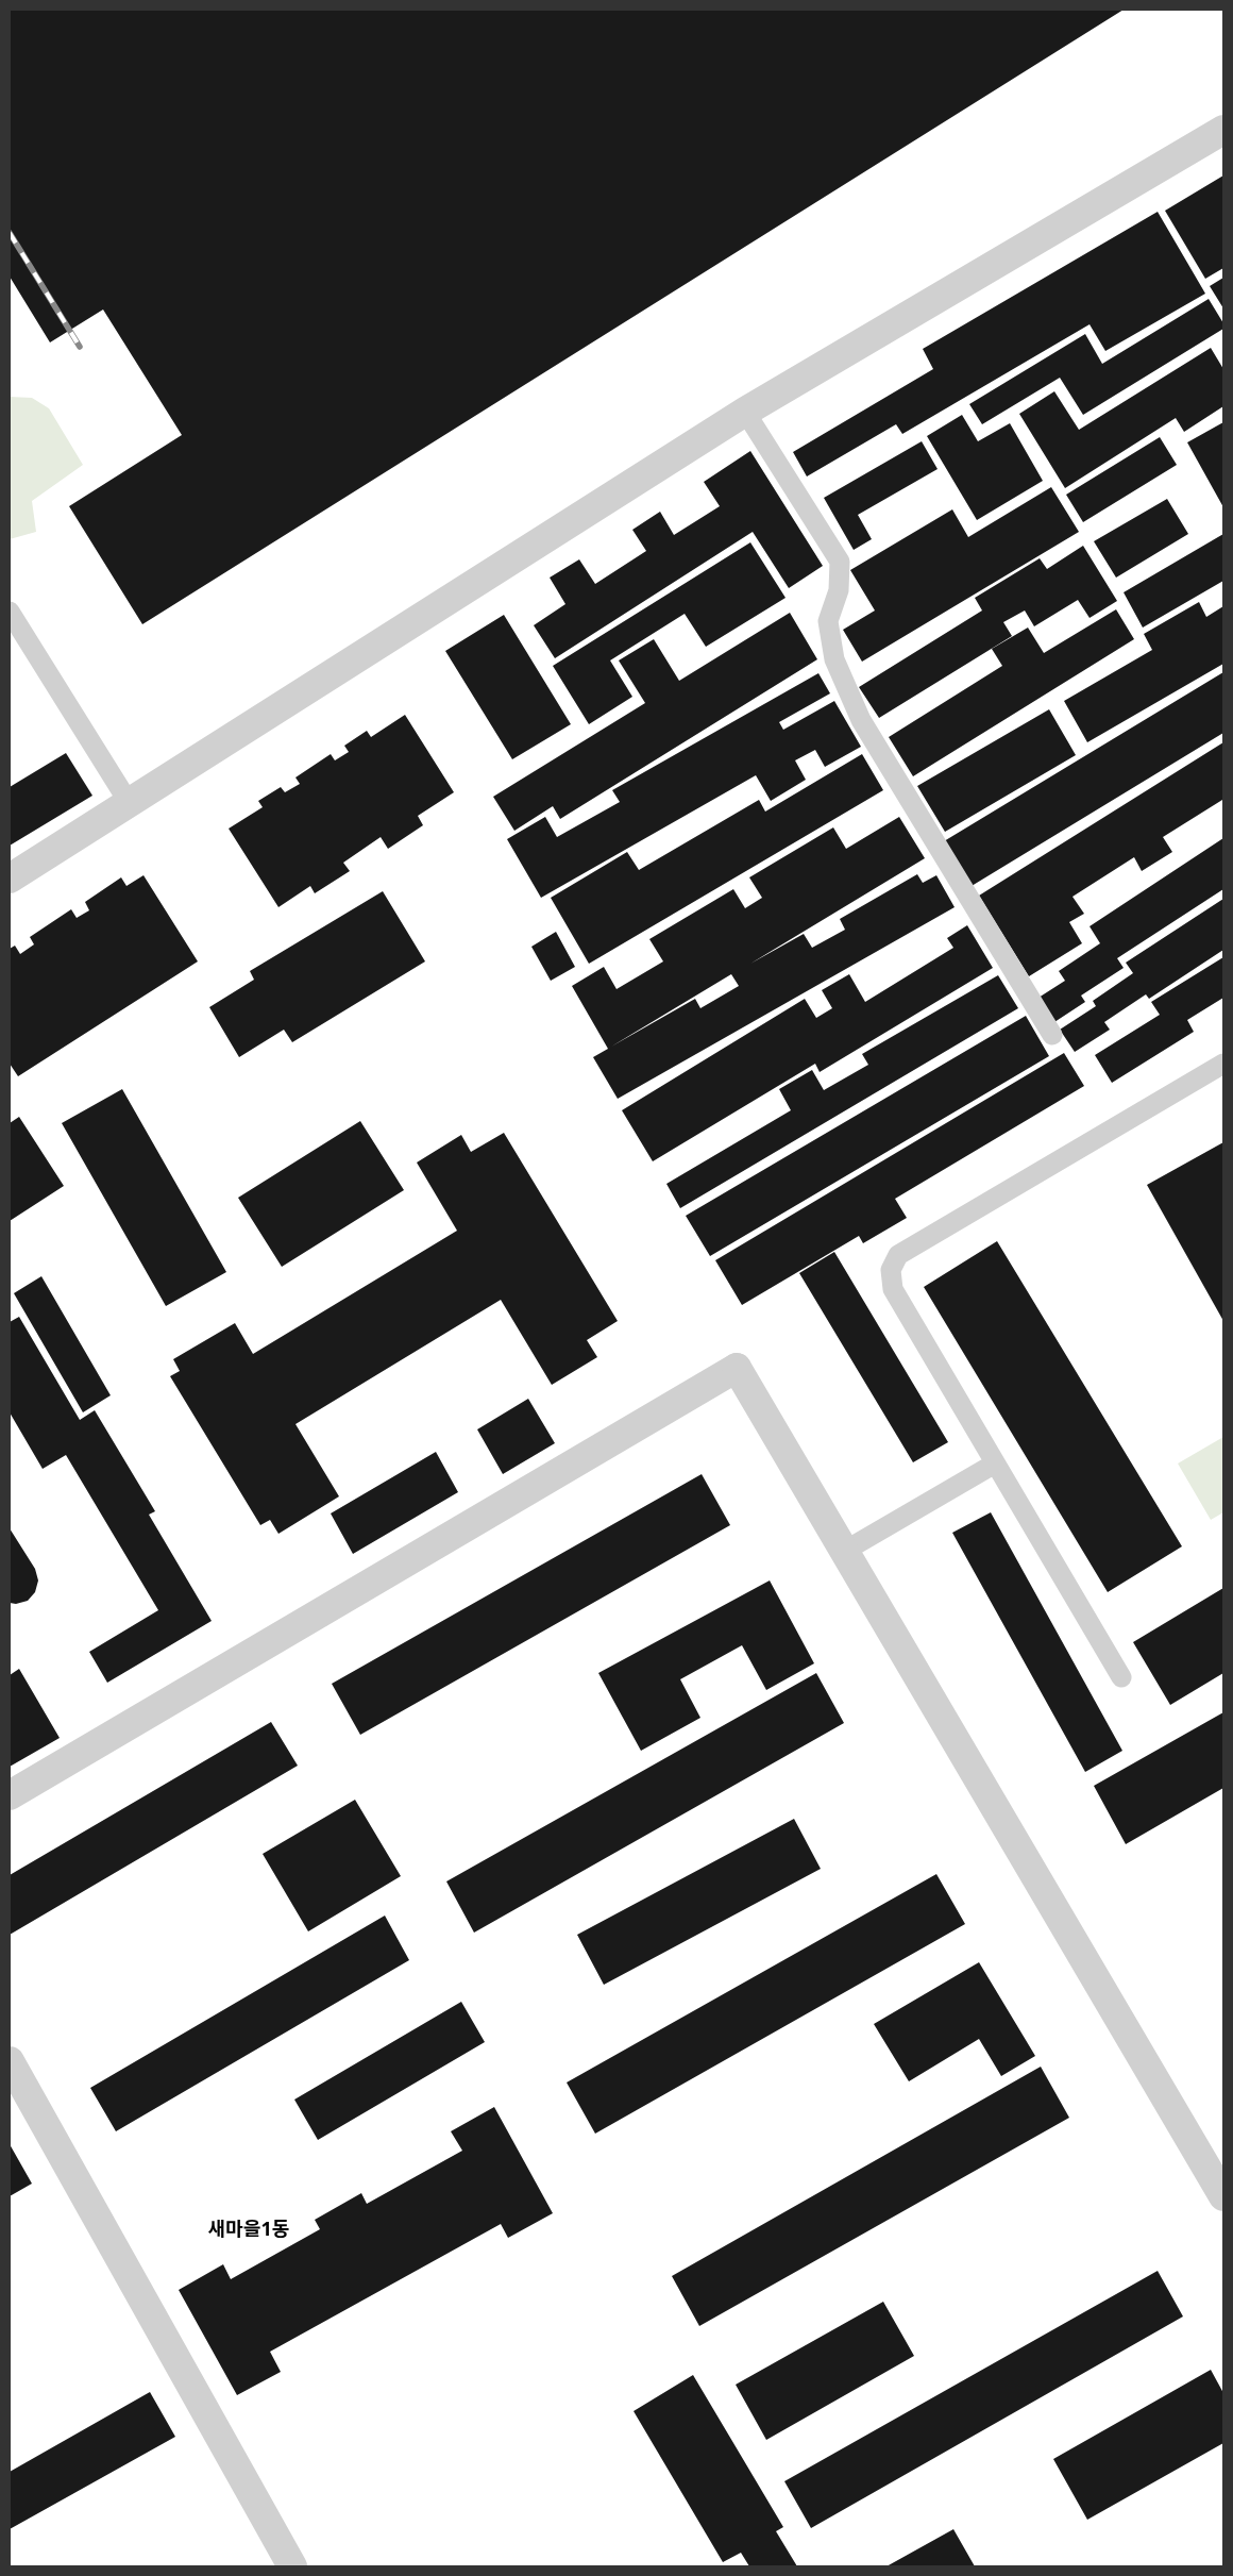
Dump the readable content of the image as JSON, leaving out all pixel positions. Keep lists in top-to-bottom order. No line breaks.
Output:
{"districts":["새마을1동"]}
